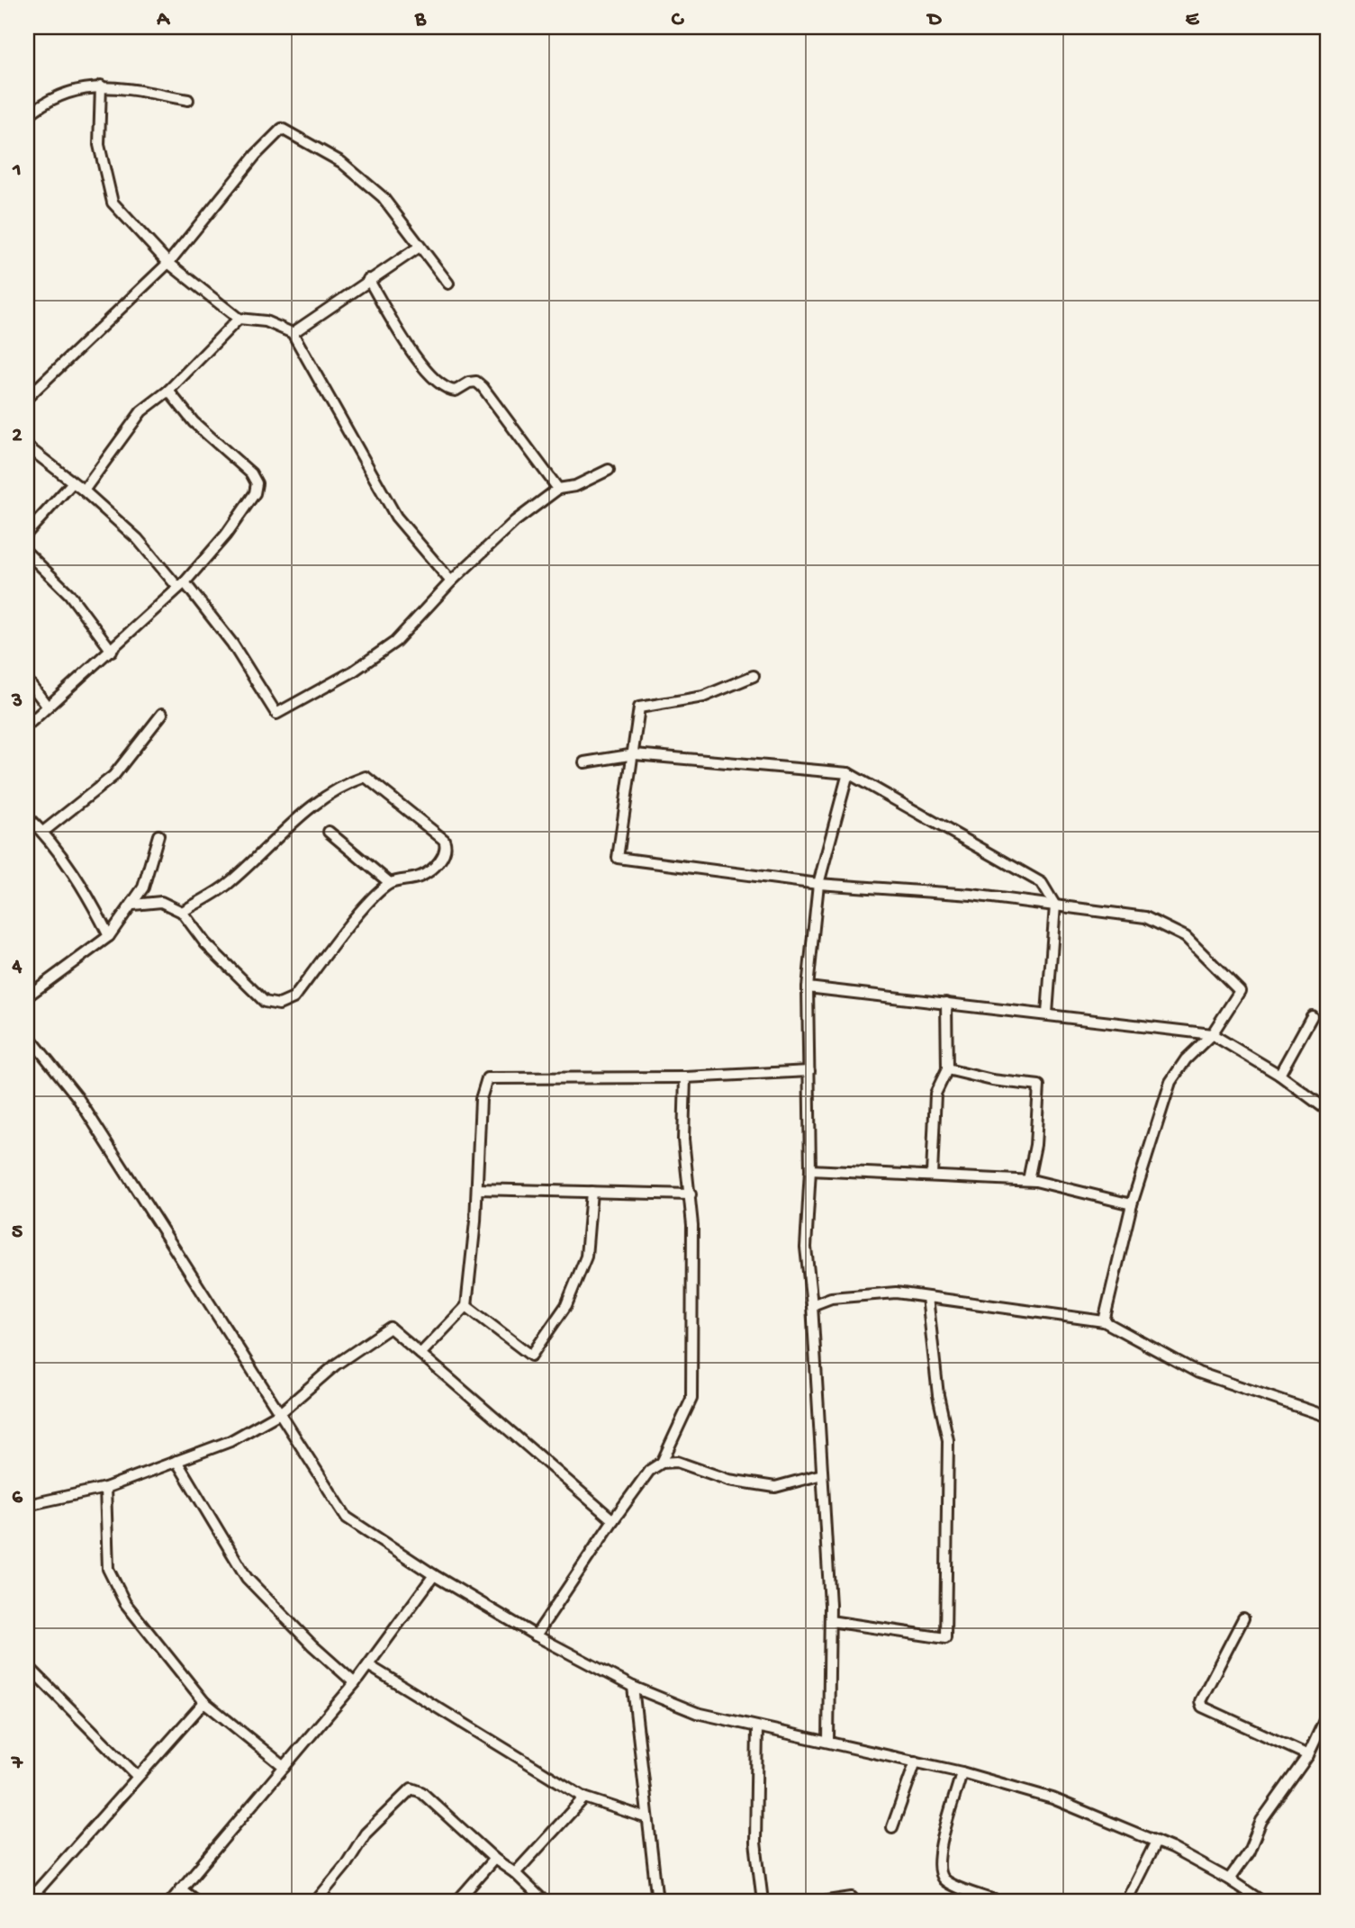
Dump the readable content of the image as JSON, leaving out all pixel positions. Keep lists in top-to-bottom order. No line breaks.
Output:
{"grid":{"columns":["A","B","C","D","E"],"rows":["1","2","3","4","5","6","7"]}}
